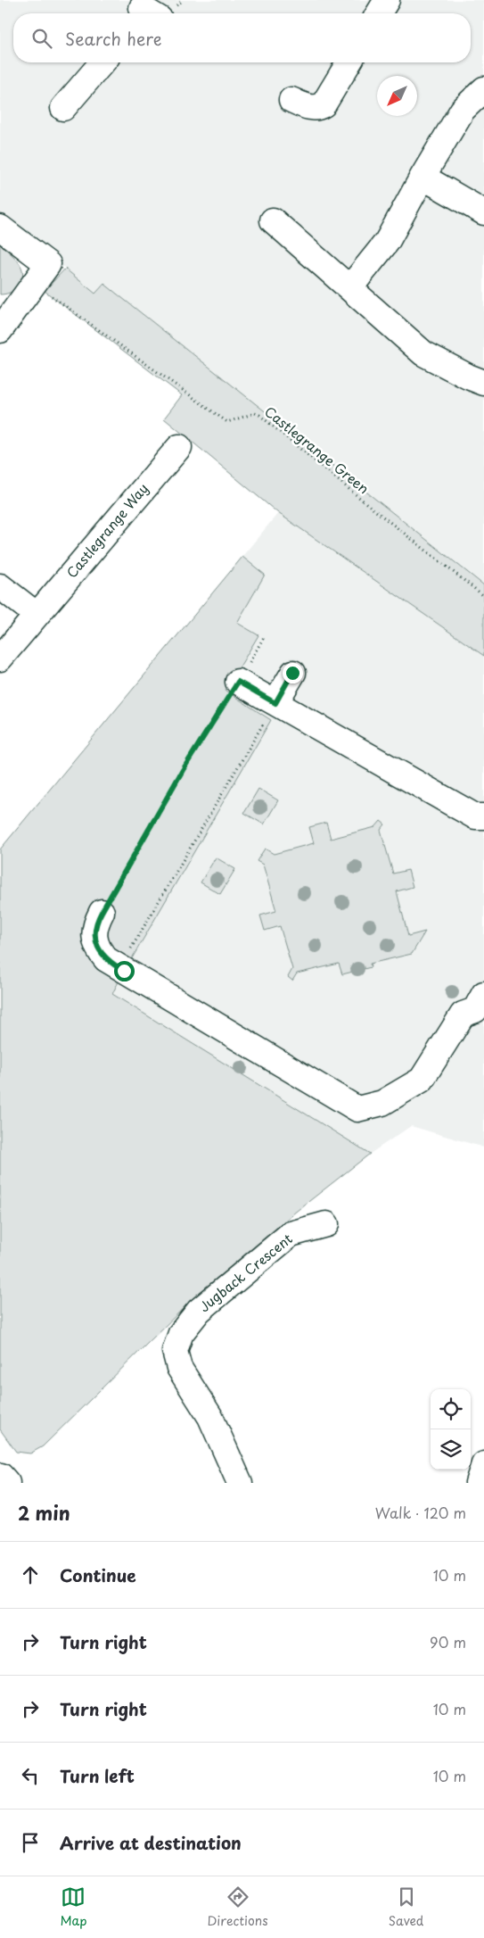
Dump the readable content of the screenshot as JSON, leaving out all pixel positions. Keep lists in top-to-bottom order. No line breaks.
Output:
{"streets":{"street":["Castlegrange Way","Jugback Crescent"],"path":["Castlegrange Green"]},"north":"bottom left","page":{"search":"Search here","heading":["2 min","Walk · 120 m"],"list":[["Continue","10 m"],["Turn right","90 m"],["Turn right","10 m"],["Turn left","10 m"],"Arrive at destination"],"nav":["Map","Directions","Saved"]}}
